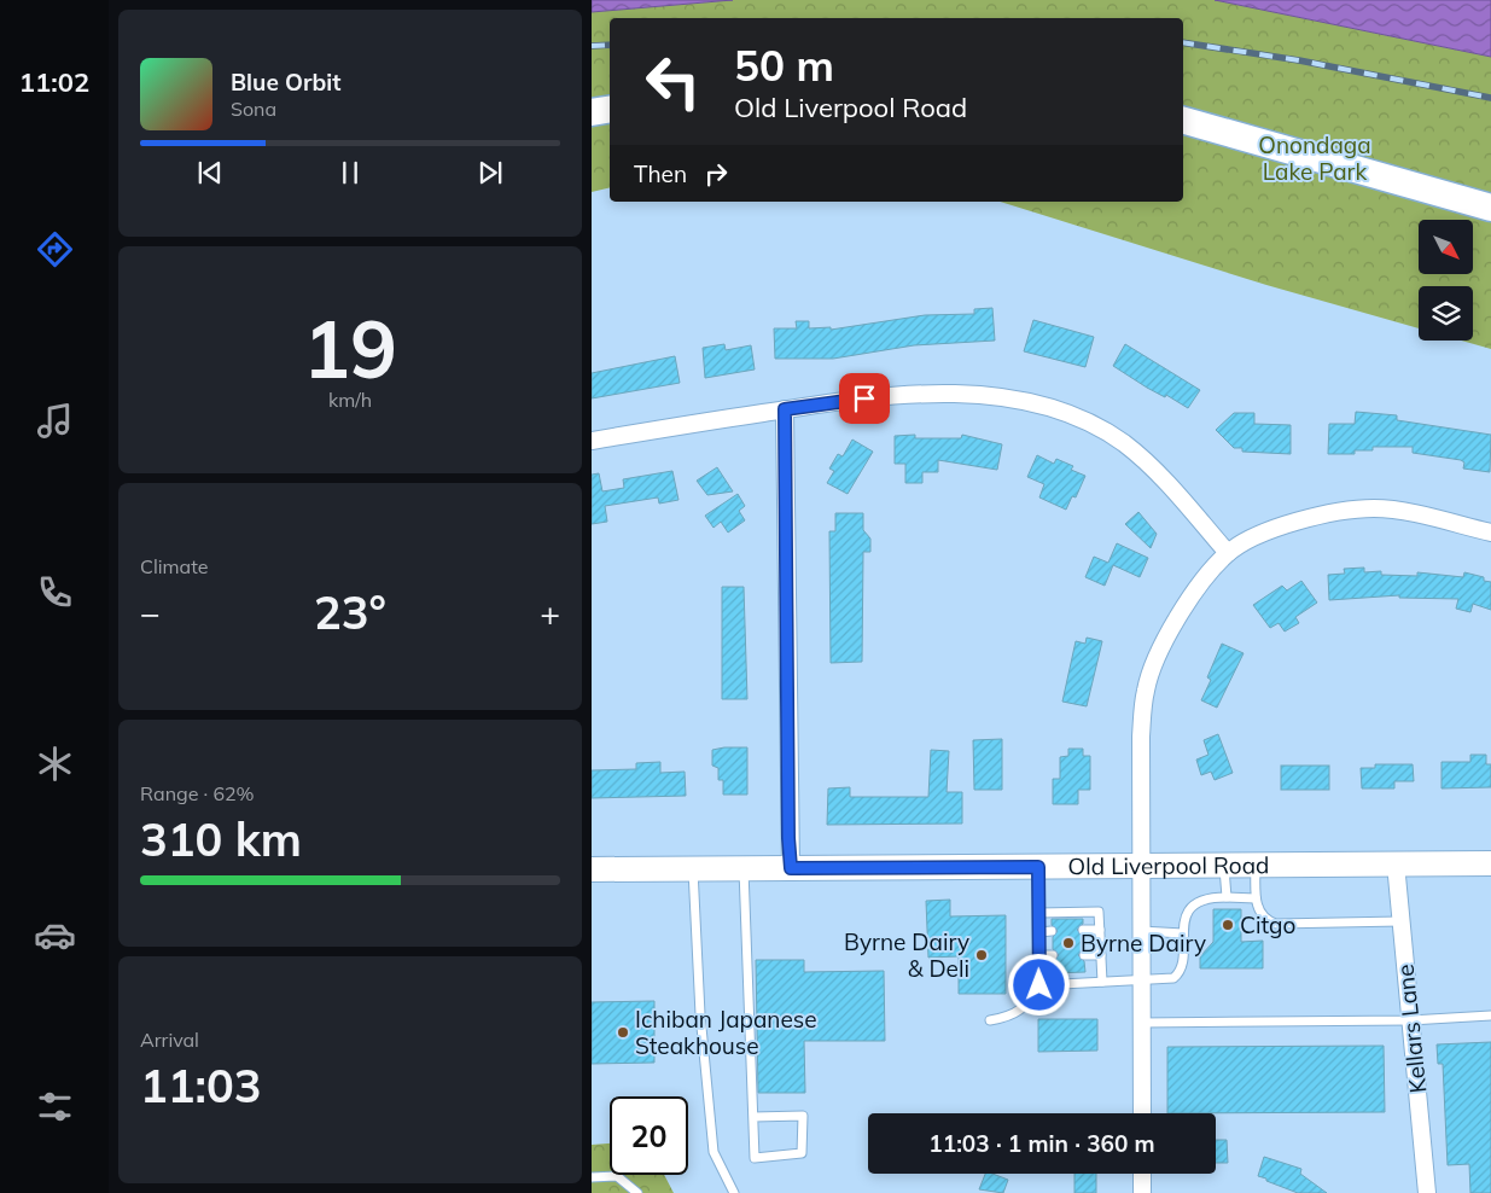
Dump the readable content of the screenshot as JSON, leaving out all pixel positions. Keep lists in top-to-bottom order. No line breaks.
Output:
{"streets":{"main road":["Old Liverpool Road"],"street":["Kellars Lane"]},"crossings":[["Old Liverpool Road","Kellars Lane"]],"parks":["Onondaga Lake Park"],"places":["Citgo","Byrne Dairy","Byrne Dairy & Deli","Ichiban Japanese Steakhouse"],"north":"bottom right","page":{"tabs":"11:02","turn":["50 m","Old Liverpool Road"],"song":["Blue Orbit","Sona"],"then":"Then","tile":[["19","km/h"],"Climate",["Range · 62%","310 km"],["Arrival","11:03"]],"heat":["−","23°","+"],"limit":"20","trip":"11:03 · 1 min · 360 m"}}
